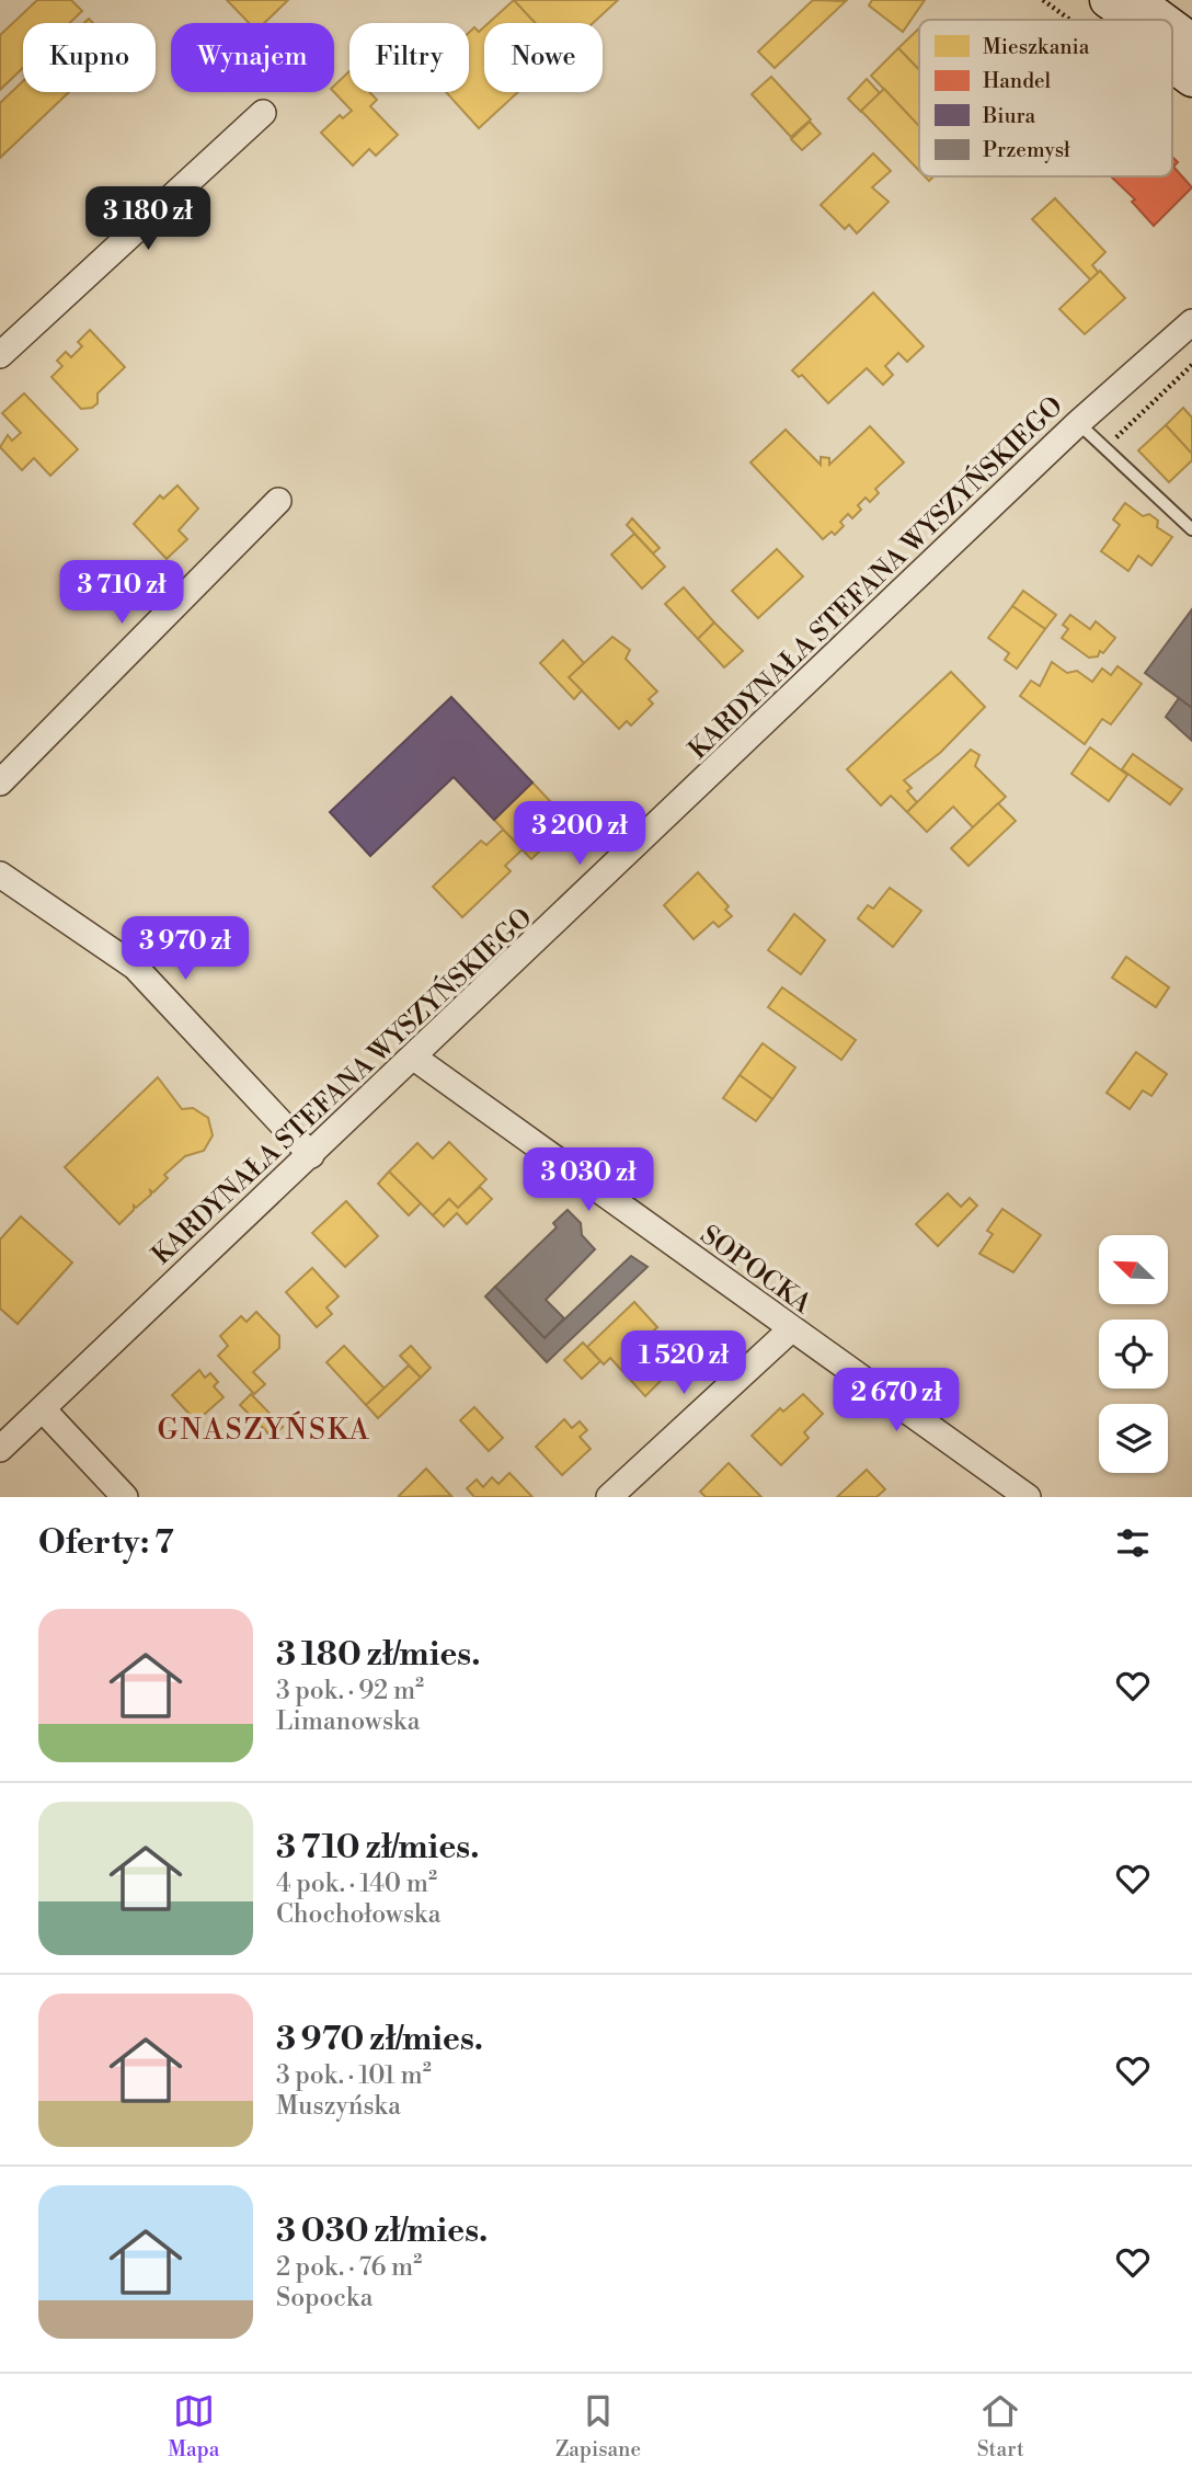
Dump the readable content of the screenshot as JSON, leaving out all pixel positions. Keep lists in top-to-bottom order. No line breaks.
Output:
{"streets":{"street":["KARDYNAŁA STEFANA WYSZYŃSKIEGO","SOPOCKA"]},"crossings":[["KARDYNAŁA STEFANA WYSZYŃSKIEGO","SOPOCKA"]],"districts":["GNASZYŃSKA"],"legend":["Mieszkania","Handel","Biura","Przemysł"],"north":"top left","page":{"chip":["Kupno","Wynajem","Filtry","Nowe"],"price":["3 180 zł","3 710 zł","3 200 zł","3 970 zł","3 030 zł","1 520 zł","2 670 zł"],"heading":"Oferty: 7","list":[{"name":"3 180 zł/mies.","note":"3 pok. · 92 m² · Limanowska"},{"name":"3 710 zł/mies.","note":"4 pok. · 140 m² · Chochołowska"},{"name":"3 970 zł/mies.","note":"3 pok. · 101 m² · Muszyńska"},{"name":"3 030 zł/mies.","note":"2 pok. · 76 m² · Sopocka"}],"tabs":["Mapa","Zapisane","Start"]}}
